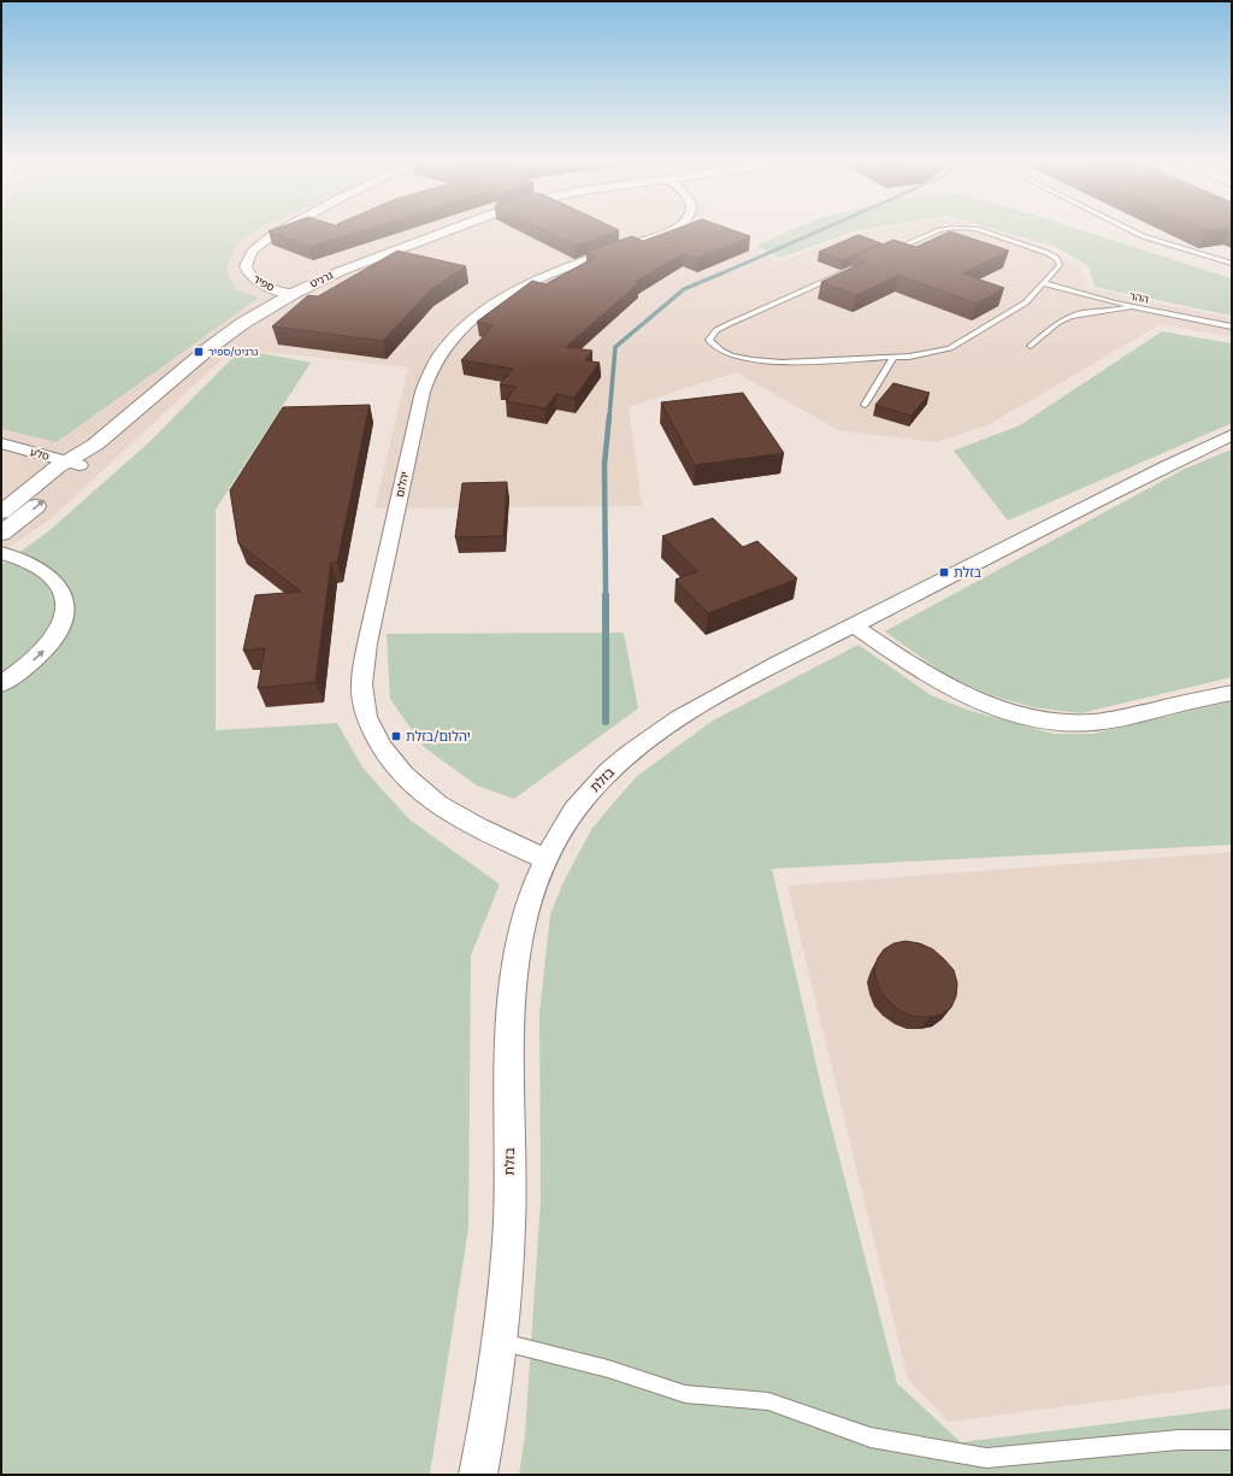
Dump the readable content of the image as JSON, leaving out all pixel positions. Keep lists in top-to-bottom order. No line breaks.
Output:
{"streets":{"street":["גרניט","ספיר","סלע","יהלום","בזלת"],"lane":["ההר"]},"crossings":[["גרניט","ספיר"],["גרניט","סלע"],["יהלום","בזלת"]],"places":{"transit":["גרניט/ספיר","בזלת","יהלום/בזלת"]}}
